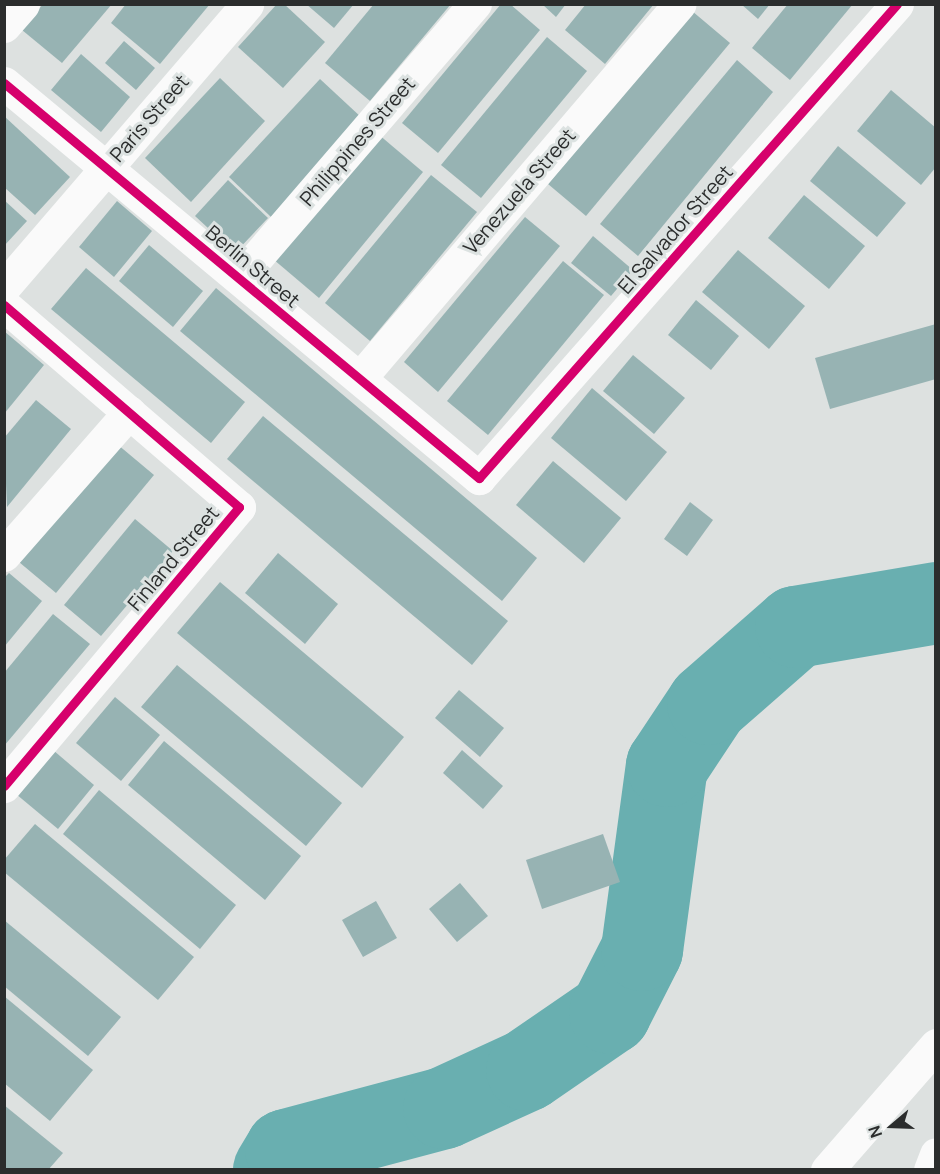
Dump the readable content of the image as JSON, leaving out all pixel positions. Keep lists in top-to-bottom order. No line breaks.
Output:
{"streets":{"street":["Paris Street","Philippines Street","Venezuela Street","El Salvador Street","Berlin Street","Finland Street"]},"crossings":[["Paris Street","Berlin Street"],["Philippines Street","Berlin Street"],["Venezuela Street","Berlin Street"],["El Salvador Street","Berlin Street"]],"north":"left"}
